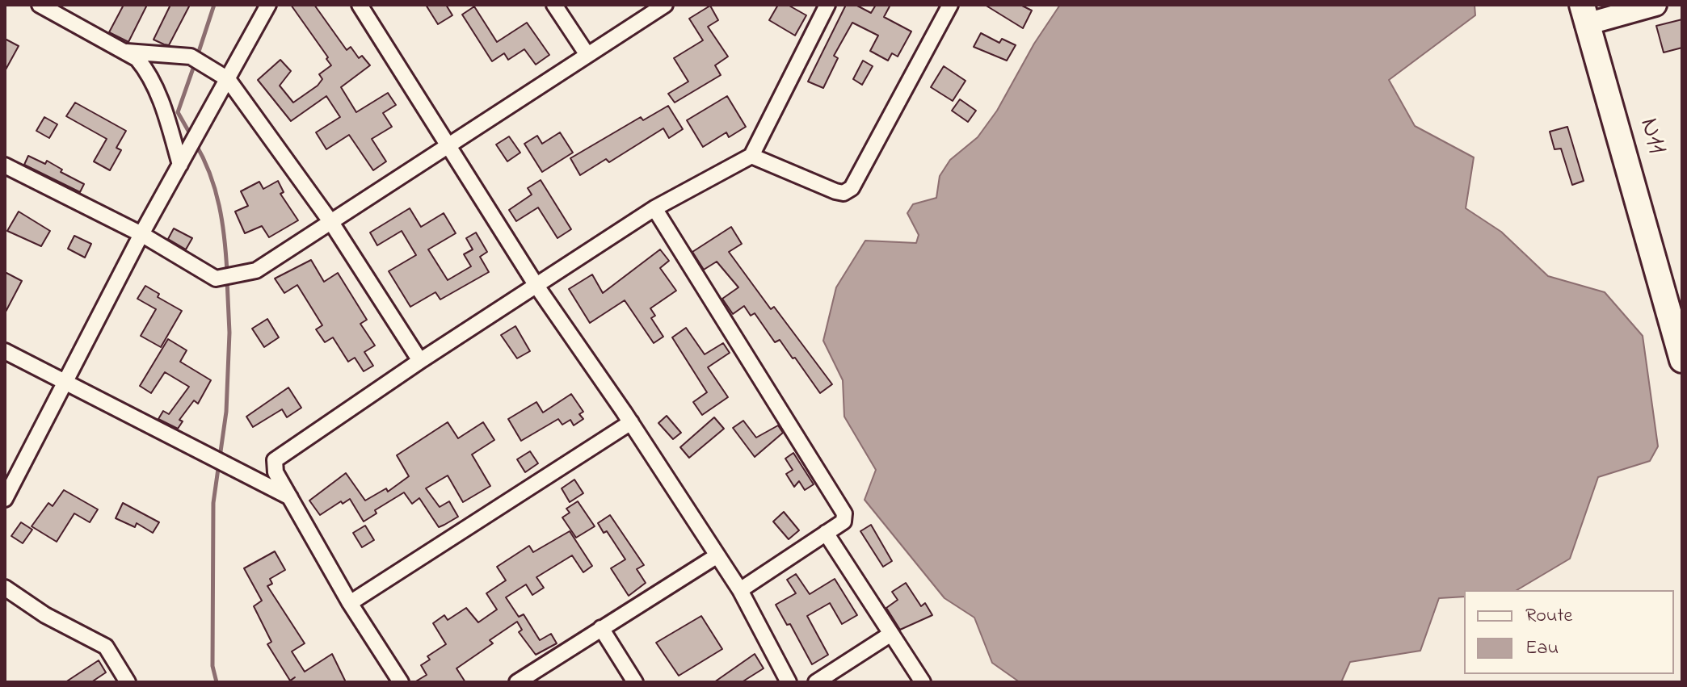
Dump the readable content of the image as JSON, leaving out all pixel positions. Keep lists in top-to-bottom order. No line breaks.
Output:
{"streets":{"main road":["N11"]},"legend":["Route","Eau"]}
